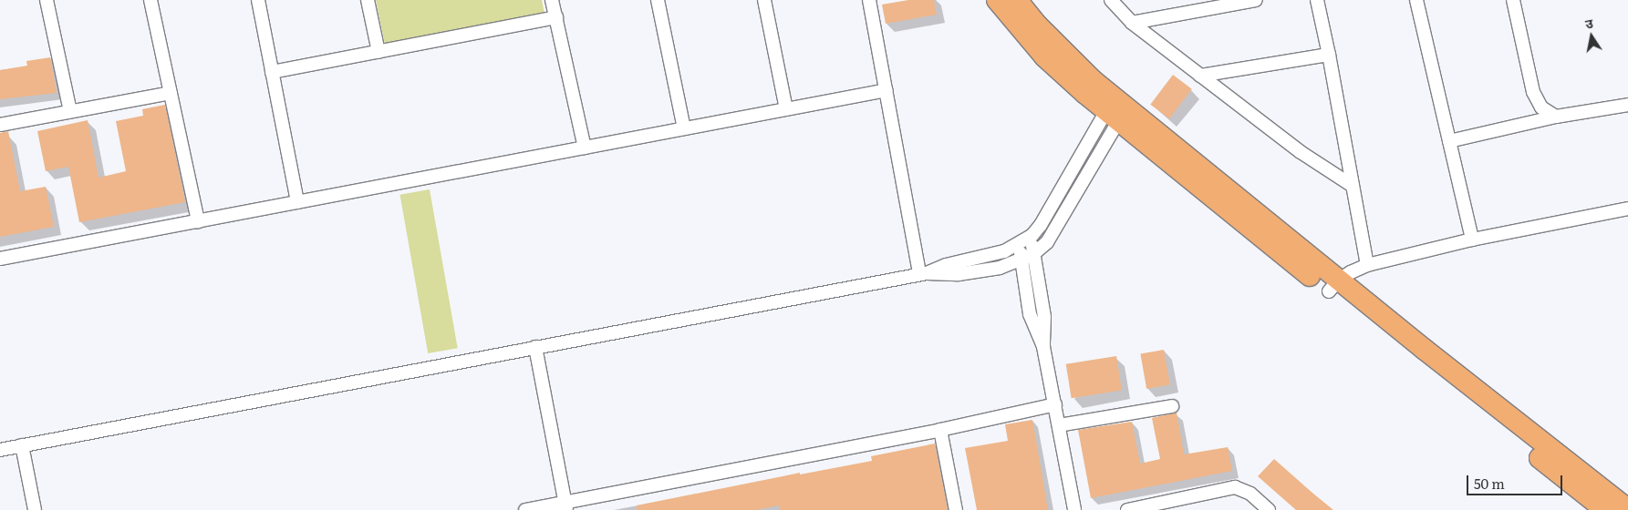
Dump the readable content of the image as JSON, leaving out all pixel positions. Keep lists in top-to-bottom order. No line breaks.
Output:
{"scale_bar":"50 m","north":"top"}
